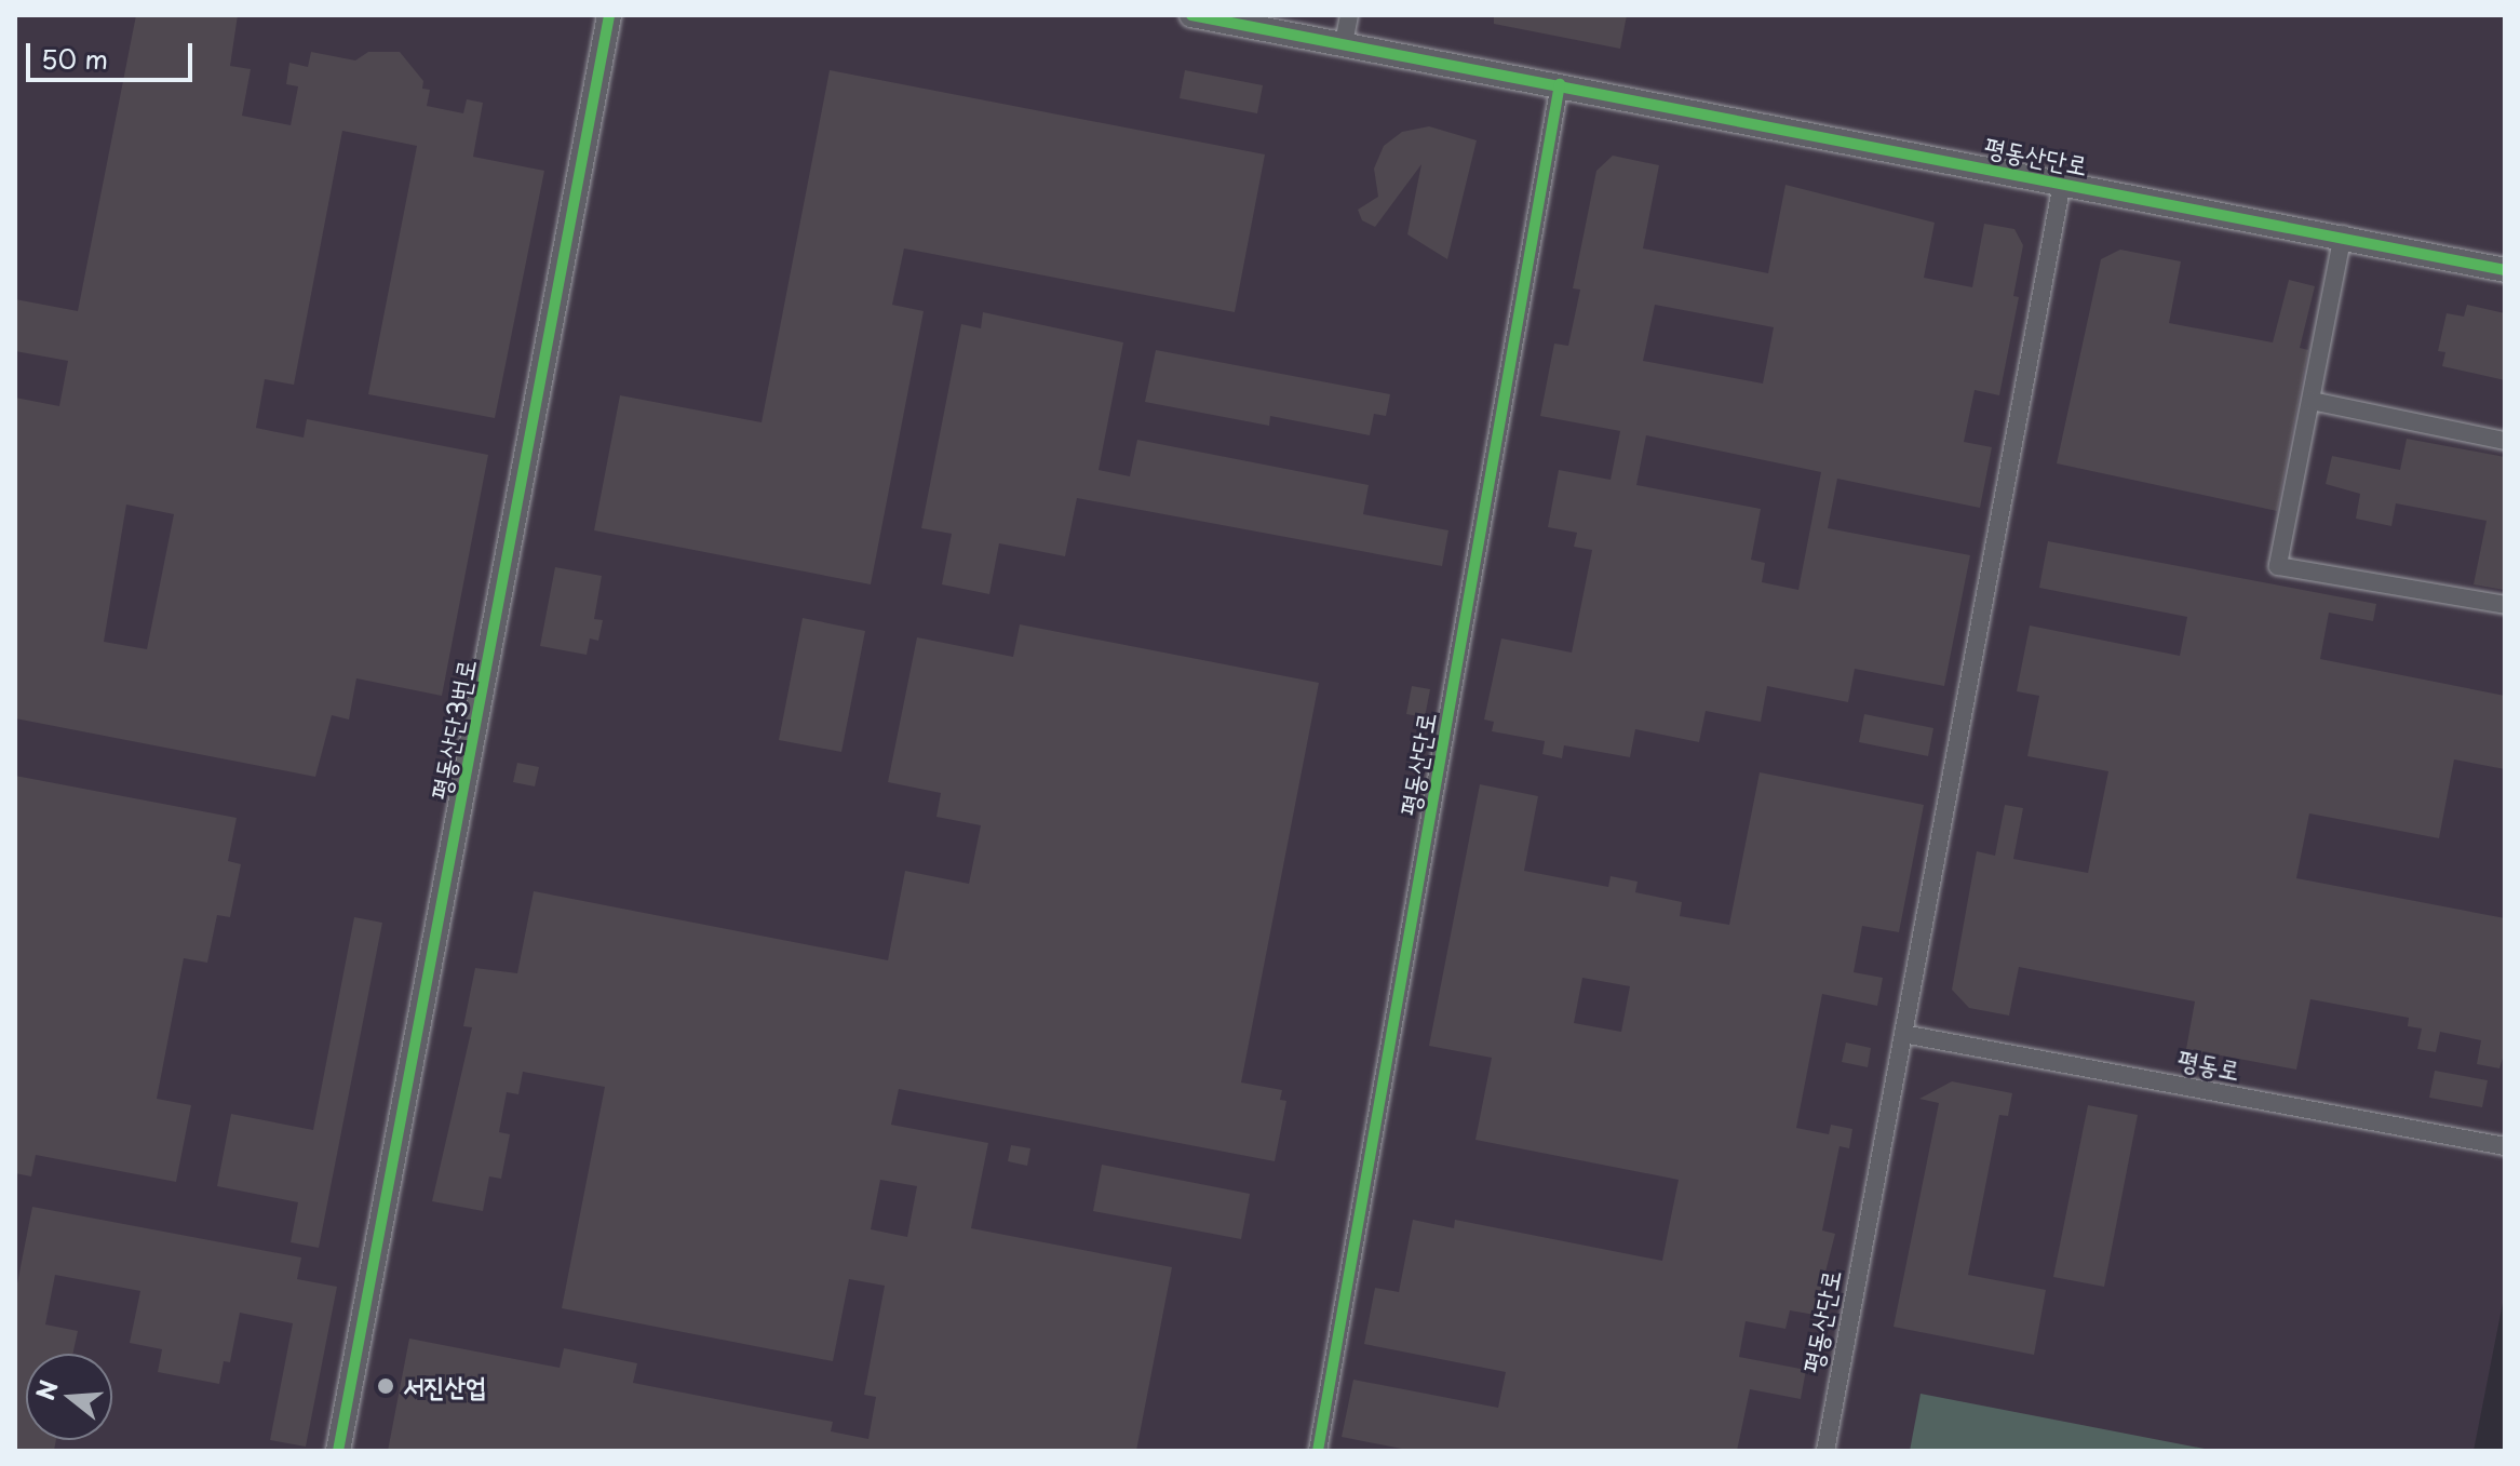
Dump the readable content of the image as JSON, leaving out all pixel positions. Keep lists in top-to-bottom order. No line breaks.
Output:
{"streets":{"street":["평동산단로","평동산단3번로","평동로"]},"crossings":[["평동산단로","평동로"]],"places":["서진산업"],"scale_bar":"50 m","north":"left"}
